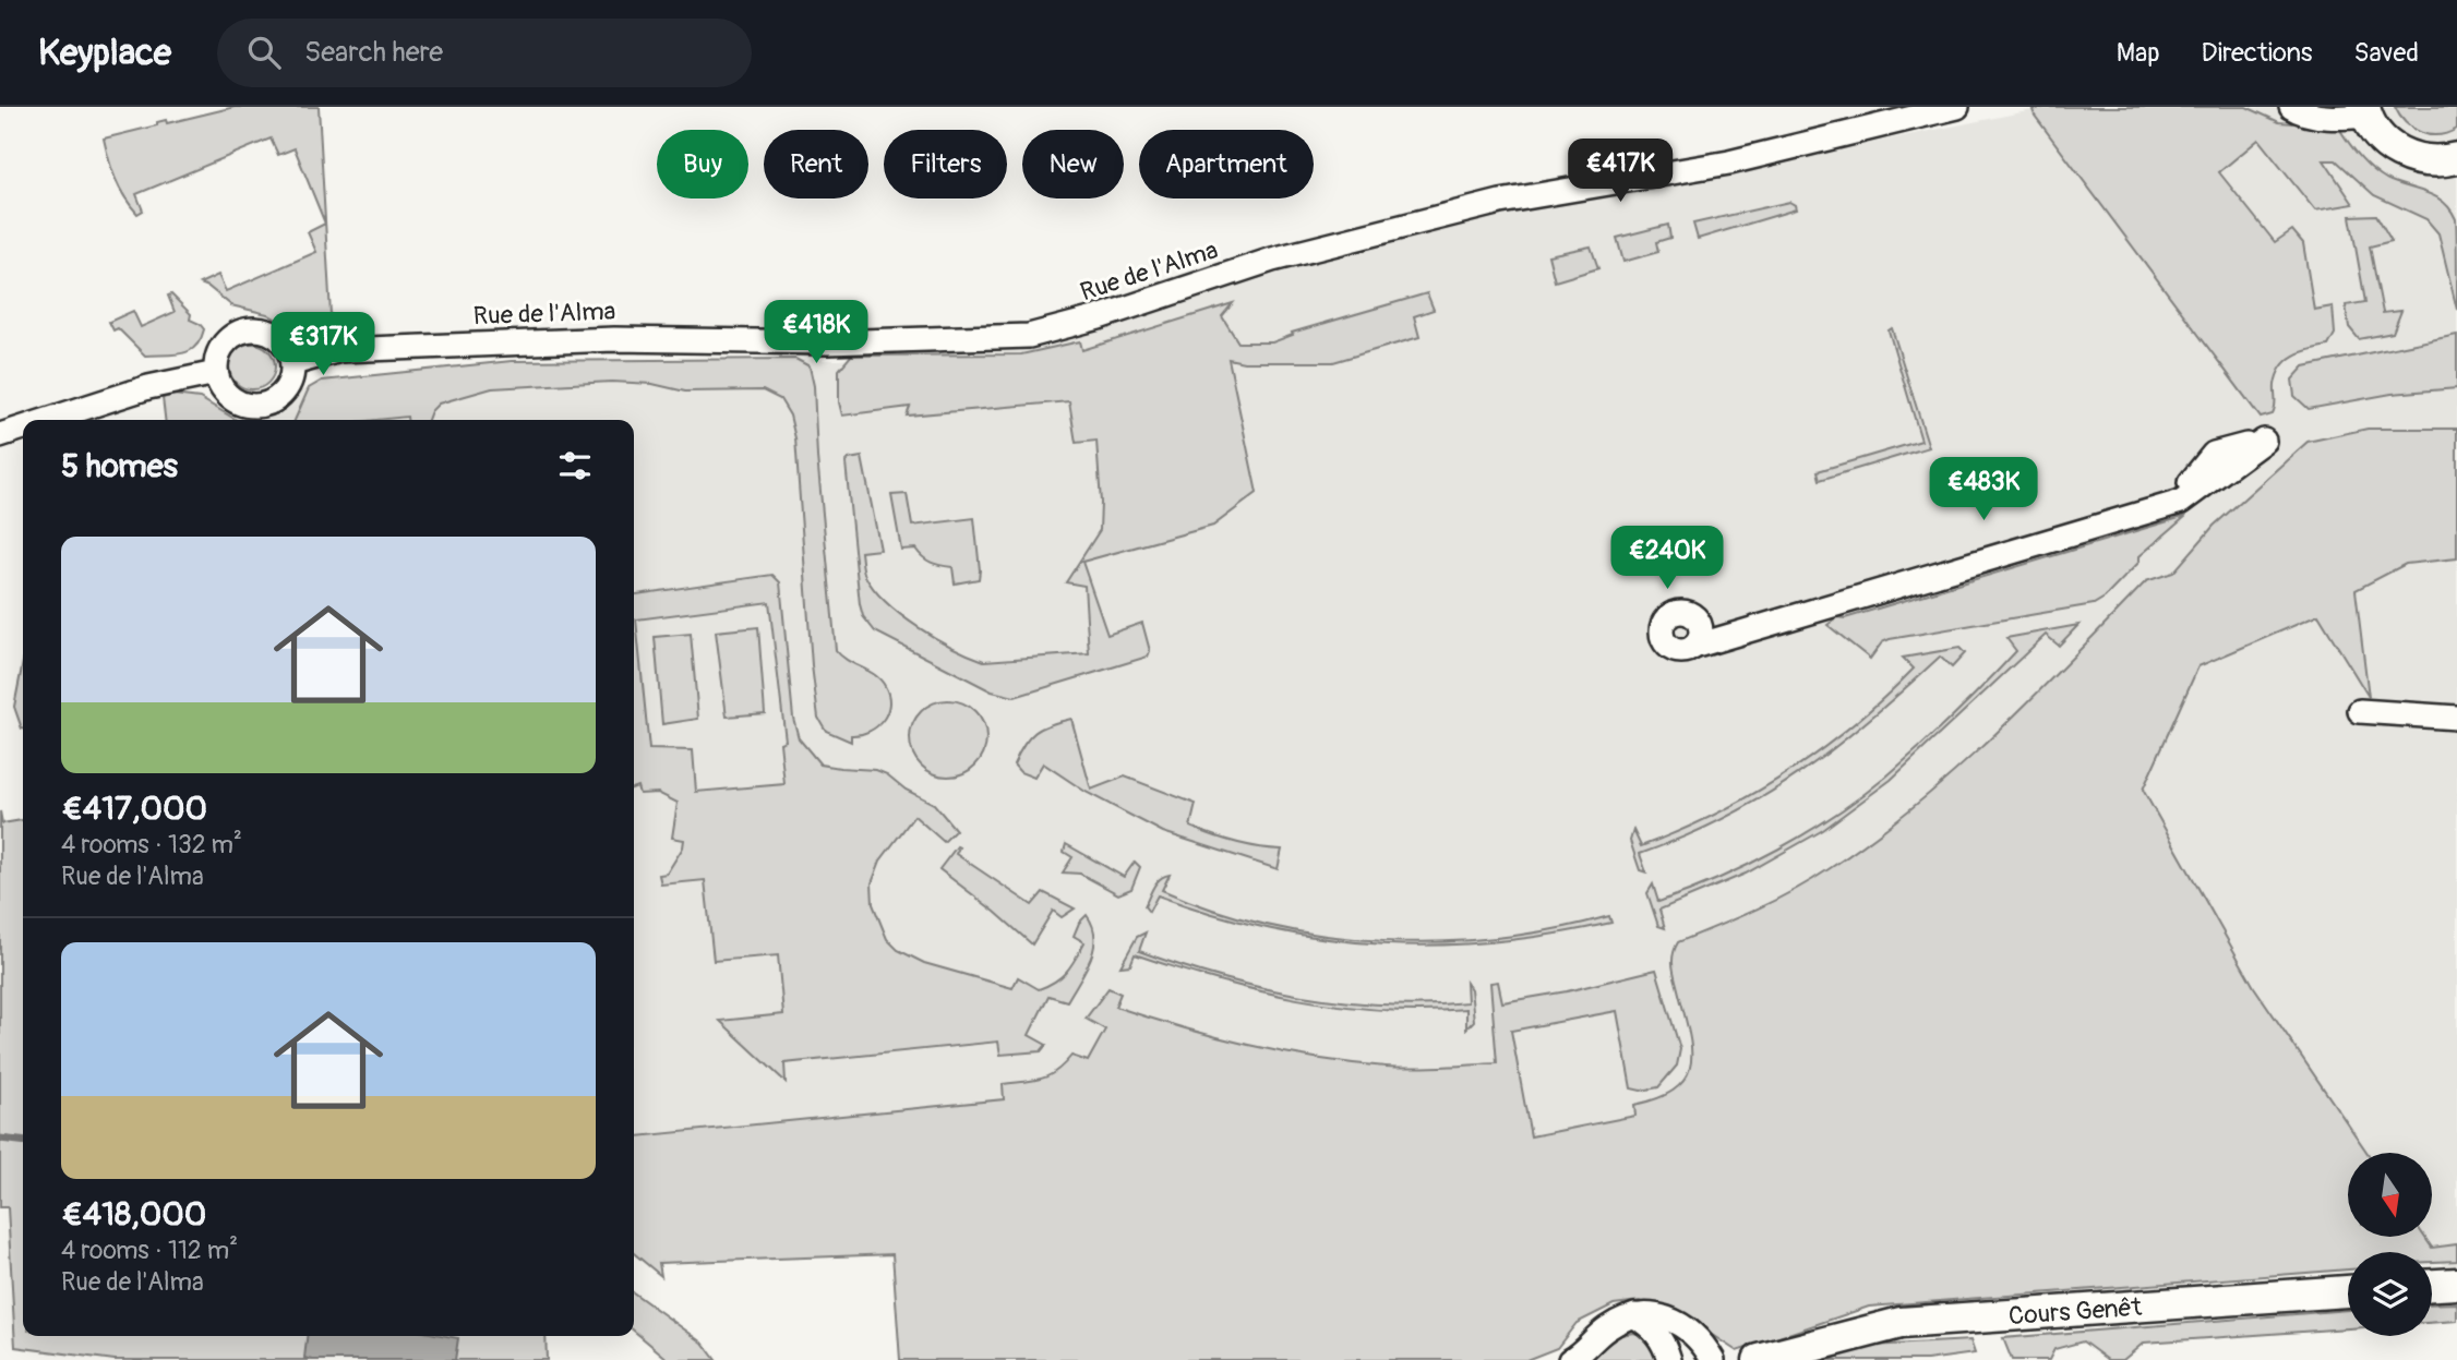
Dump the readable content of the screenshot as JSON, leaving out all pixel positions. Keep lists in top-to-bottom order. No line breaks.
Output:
{"streets":{"main road":["Cours Genêt"],"street":["Rue de l'Alma"]},"north":"bottom","page":{"header":"Keyplace","search":"Search here","nav":["Map","Directions","Saved"],"chip":["Buy","Rent","Filters","New","Apartment"],"price":["€417K","€418K","€317K","€483K","€240K"],"heading":"5 homes","list":[{"name":"€417,000","note":"4 rooms · 132 m² · Rue de l'Alma"},{"name":"€418,000","note":"4 rooms · 112 m² · Rue de l'Alma"}]}}
